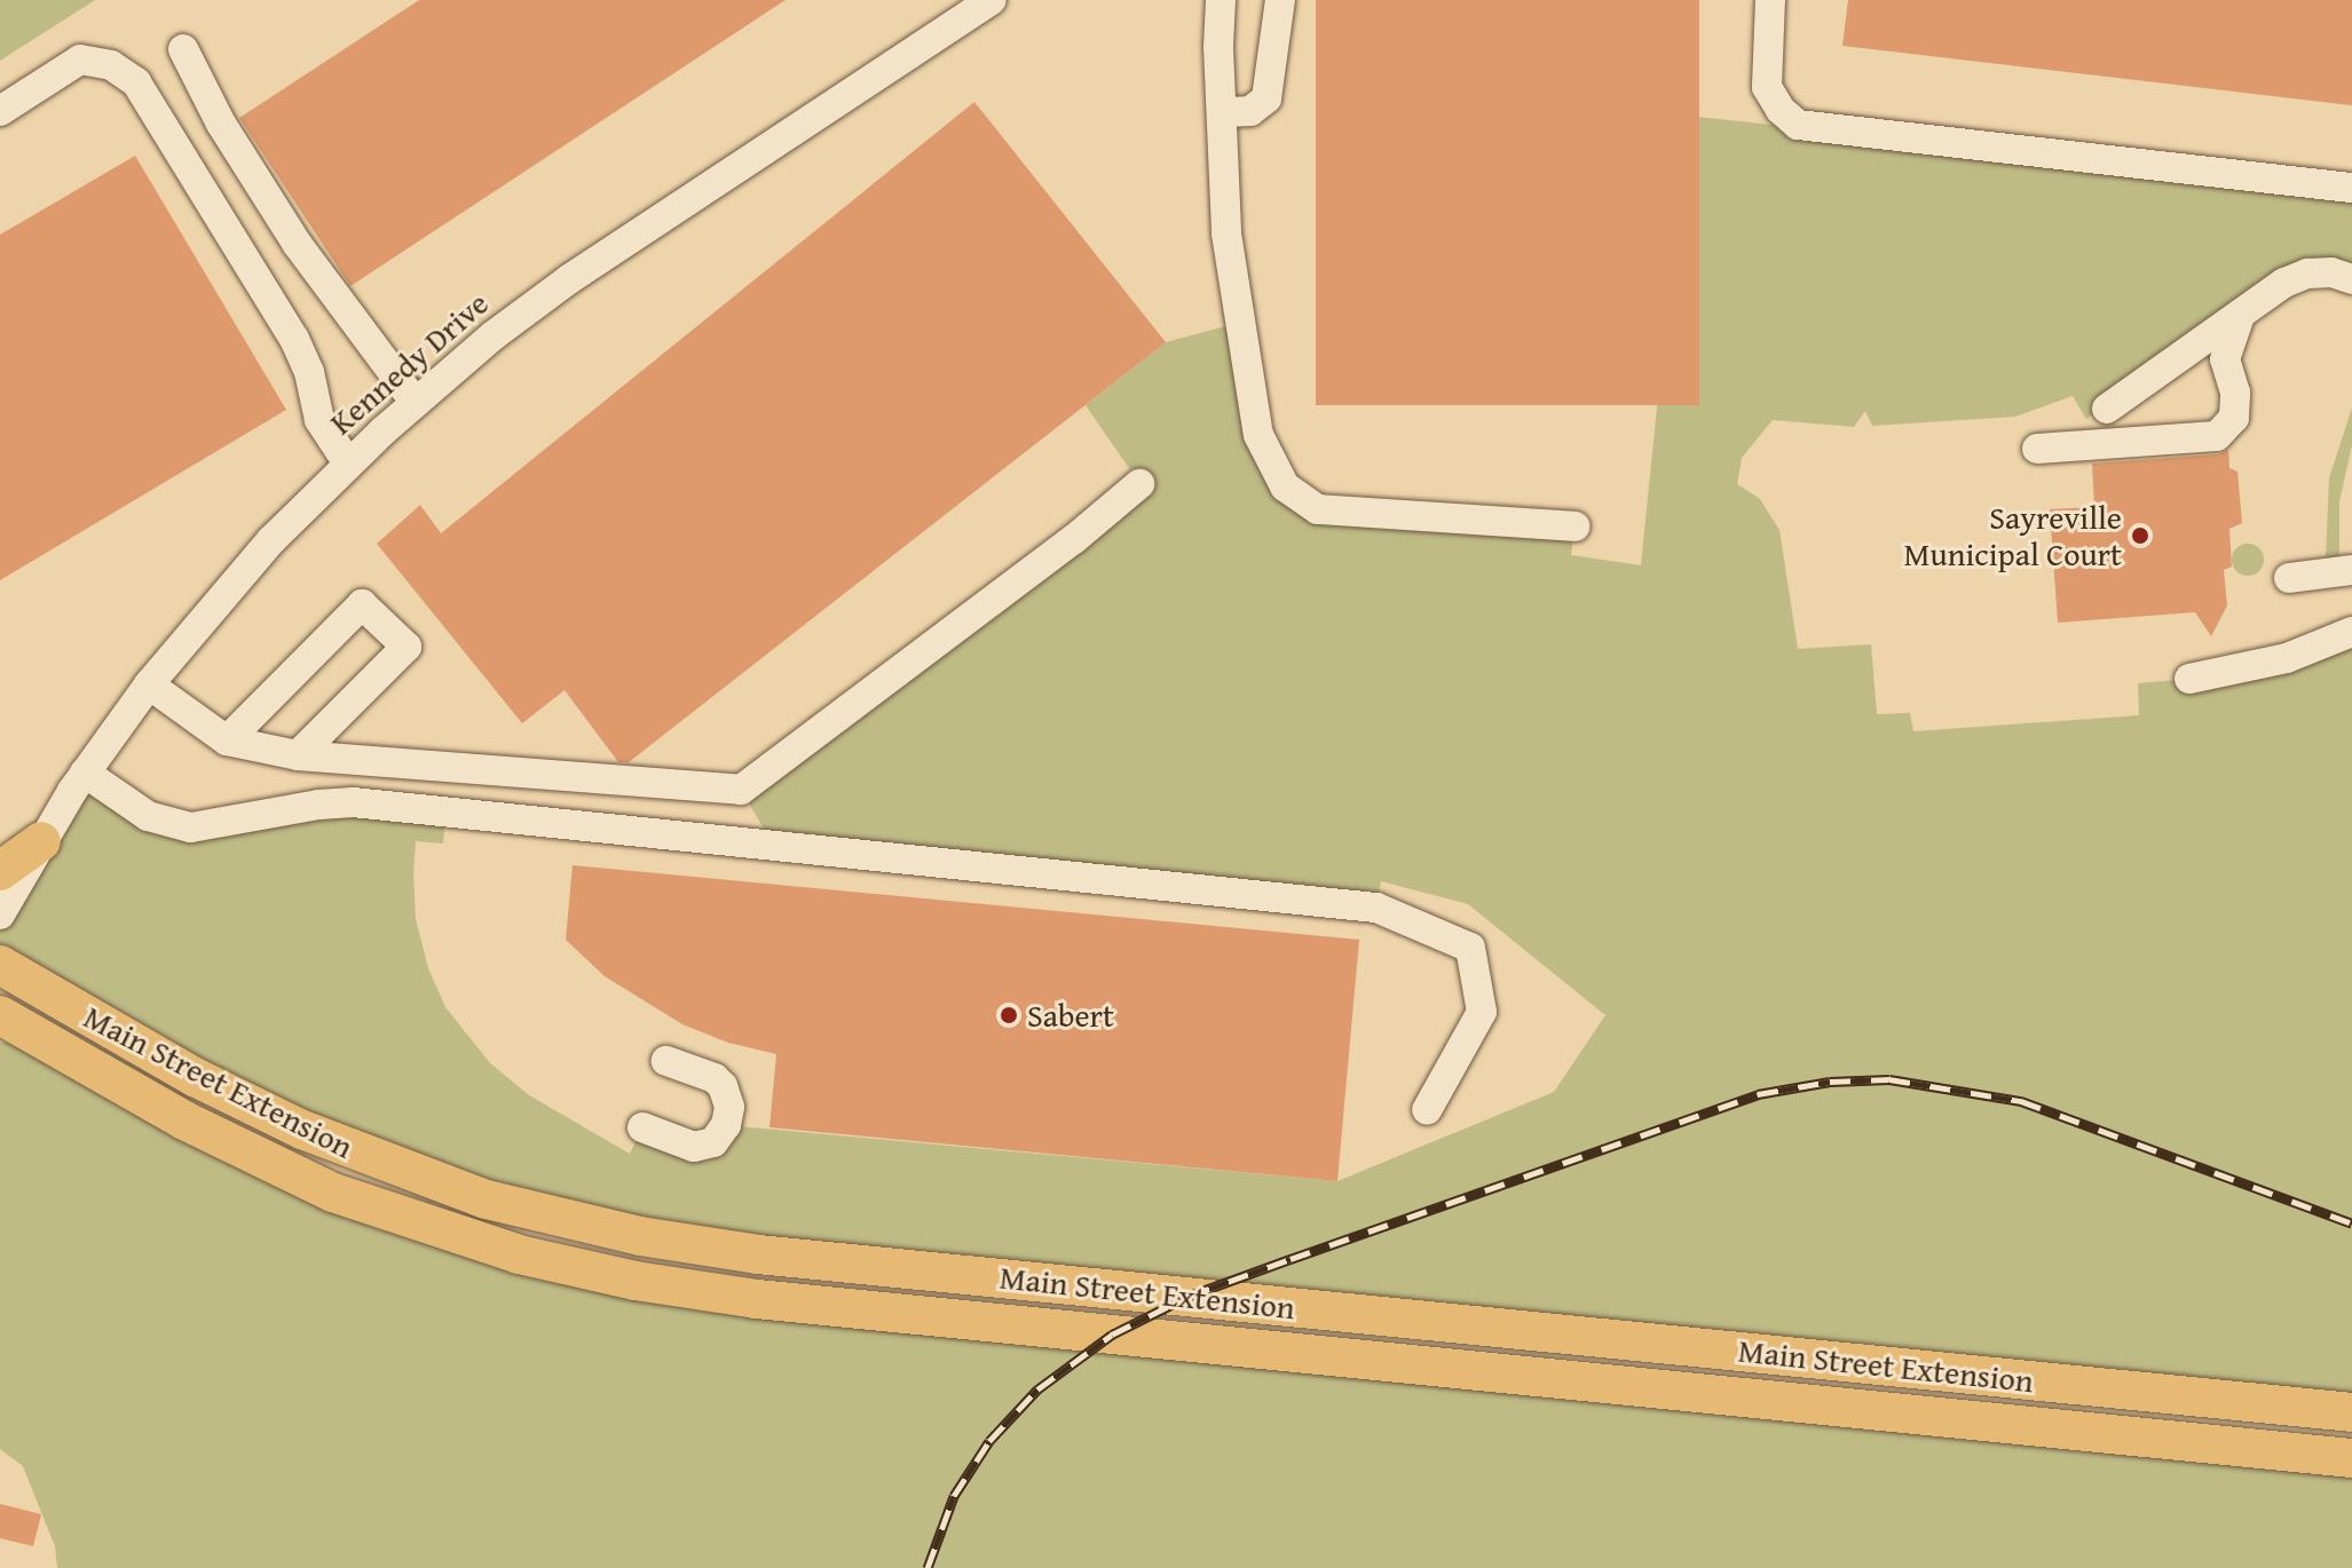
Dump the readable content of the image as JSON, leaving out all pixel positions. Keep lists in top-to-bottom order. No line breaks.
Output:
{"streets":{"main road":["Main Street Extension"],"street":["Kennedy Drive"]},"places":["Sayreville Municipal Court","Sabert"]}
